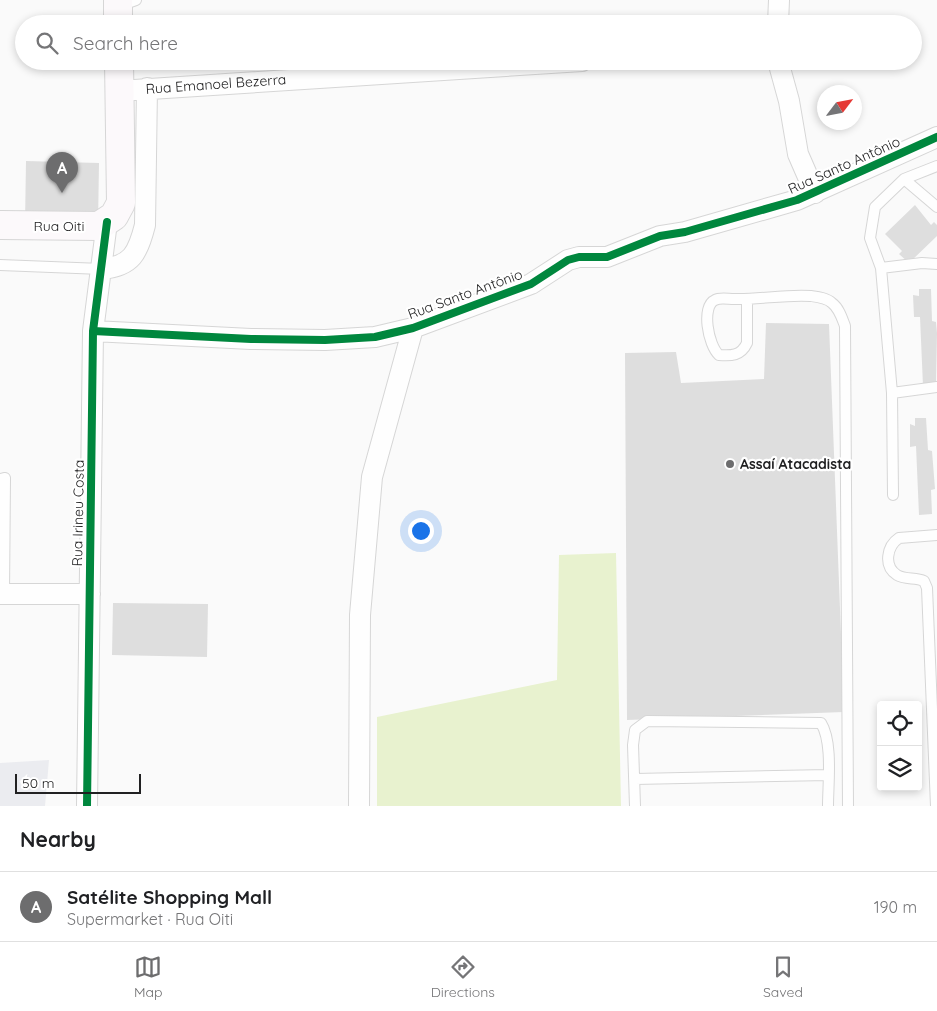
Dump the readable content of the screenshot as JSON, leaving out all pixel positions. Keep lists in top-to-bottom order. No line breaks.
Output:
{"streets":{"main road":["Rua Oiti"],"street":["Rua Emanoel Bezerra","Rua Santo Antônio","Rua Irineu Costa"]},"crossings":[["Rua Santo Antônio","Rua Irineu Costa"],["Rua Oiti","Rua Irineu Costa"]],"places":["Assaí Atacadista"],"scale_bar":"50 m","north":"top right","page":{"search":"Search here","pins":"A","scale":"50 m","heading":"Nearby","list":[{"mark":"A","name":"Satélite Shopping Mall","note":"Supermarket · Rua Oiti","value":"190 m"}],"nav":["Map","Directions","Saved"]}}
